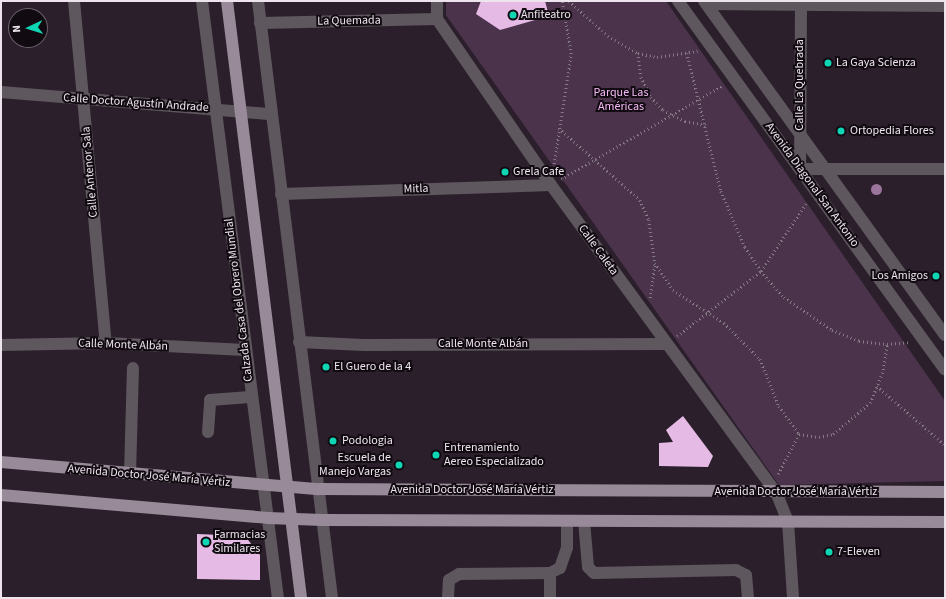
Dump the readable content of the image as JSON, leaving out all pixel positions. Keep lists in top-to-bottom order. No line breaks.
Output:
{"streets":{"main road":["Calzada Casa del Obrero Mundial","Avenida Doctor José María Vértiz"],"street":["La Quemada","Calle La Quebrada","Calle Doctor Agustín Andrade","Calle Antenor Sala","Avenida Diagonal San Antonio","Mitla","Calle Caleta","Calle Monte Albán"]},"crossings":[["La Quemada","Calle Caleta"],["Calle La Quebrada","Avenida Diagonal San Antonio"],["Calle Doctor Agustín Andrade","Calle Antenor Sala"],["Calle Doctor Agustín Andrade","Calzada Casa del Obrero Mundial"],["Calle Antenor Sala","Calle Monte Albán"],["Mitla","Calle Caleta"],["Calle Caleta","Calle Monte Albán"],["Calle Caleta","Avenida Doctor José María Vértiz"],["Calzada Casa del Obrero Mundial","Calle Monte Albán"],["Calzada Casa del Obrero Mundial","Avenida Doctor José María Vértiz"]],"parks":["Parque Las Américas"],"places":["Anfiteatro","La Gaya Scienza","Ortopedia Flores","Grela Cafe","Los Amigos","El Guero de la 4","Podologia","Entrenamiento Aereo Especializado","Escuela de Manejo Vargas","Farmacias Similares","7-Eleven"],"north":"left"}
